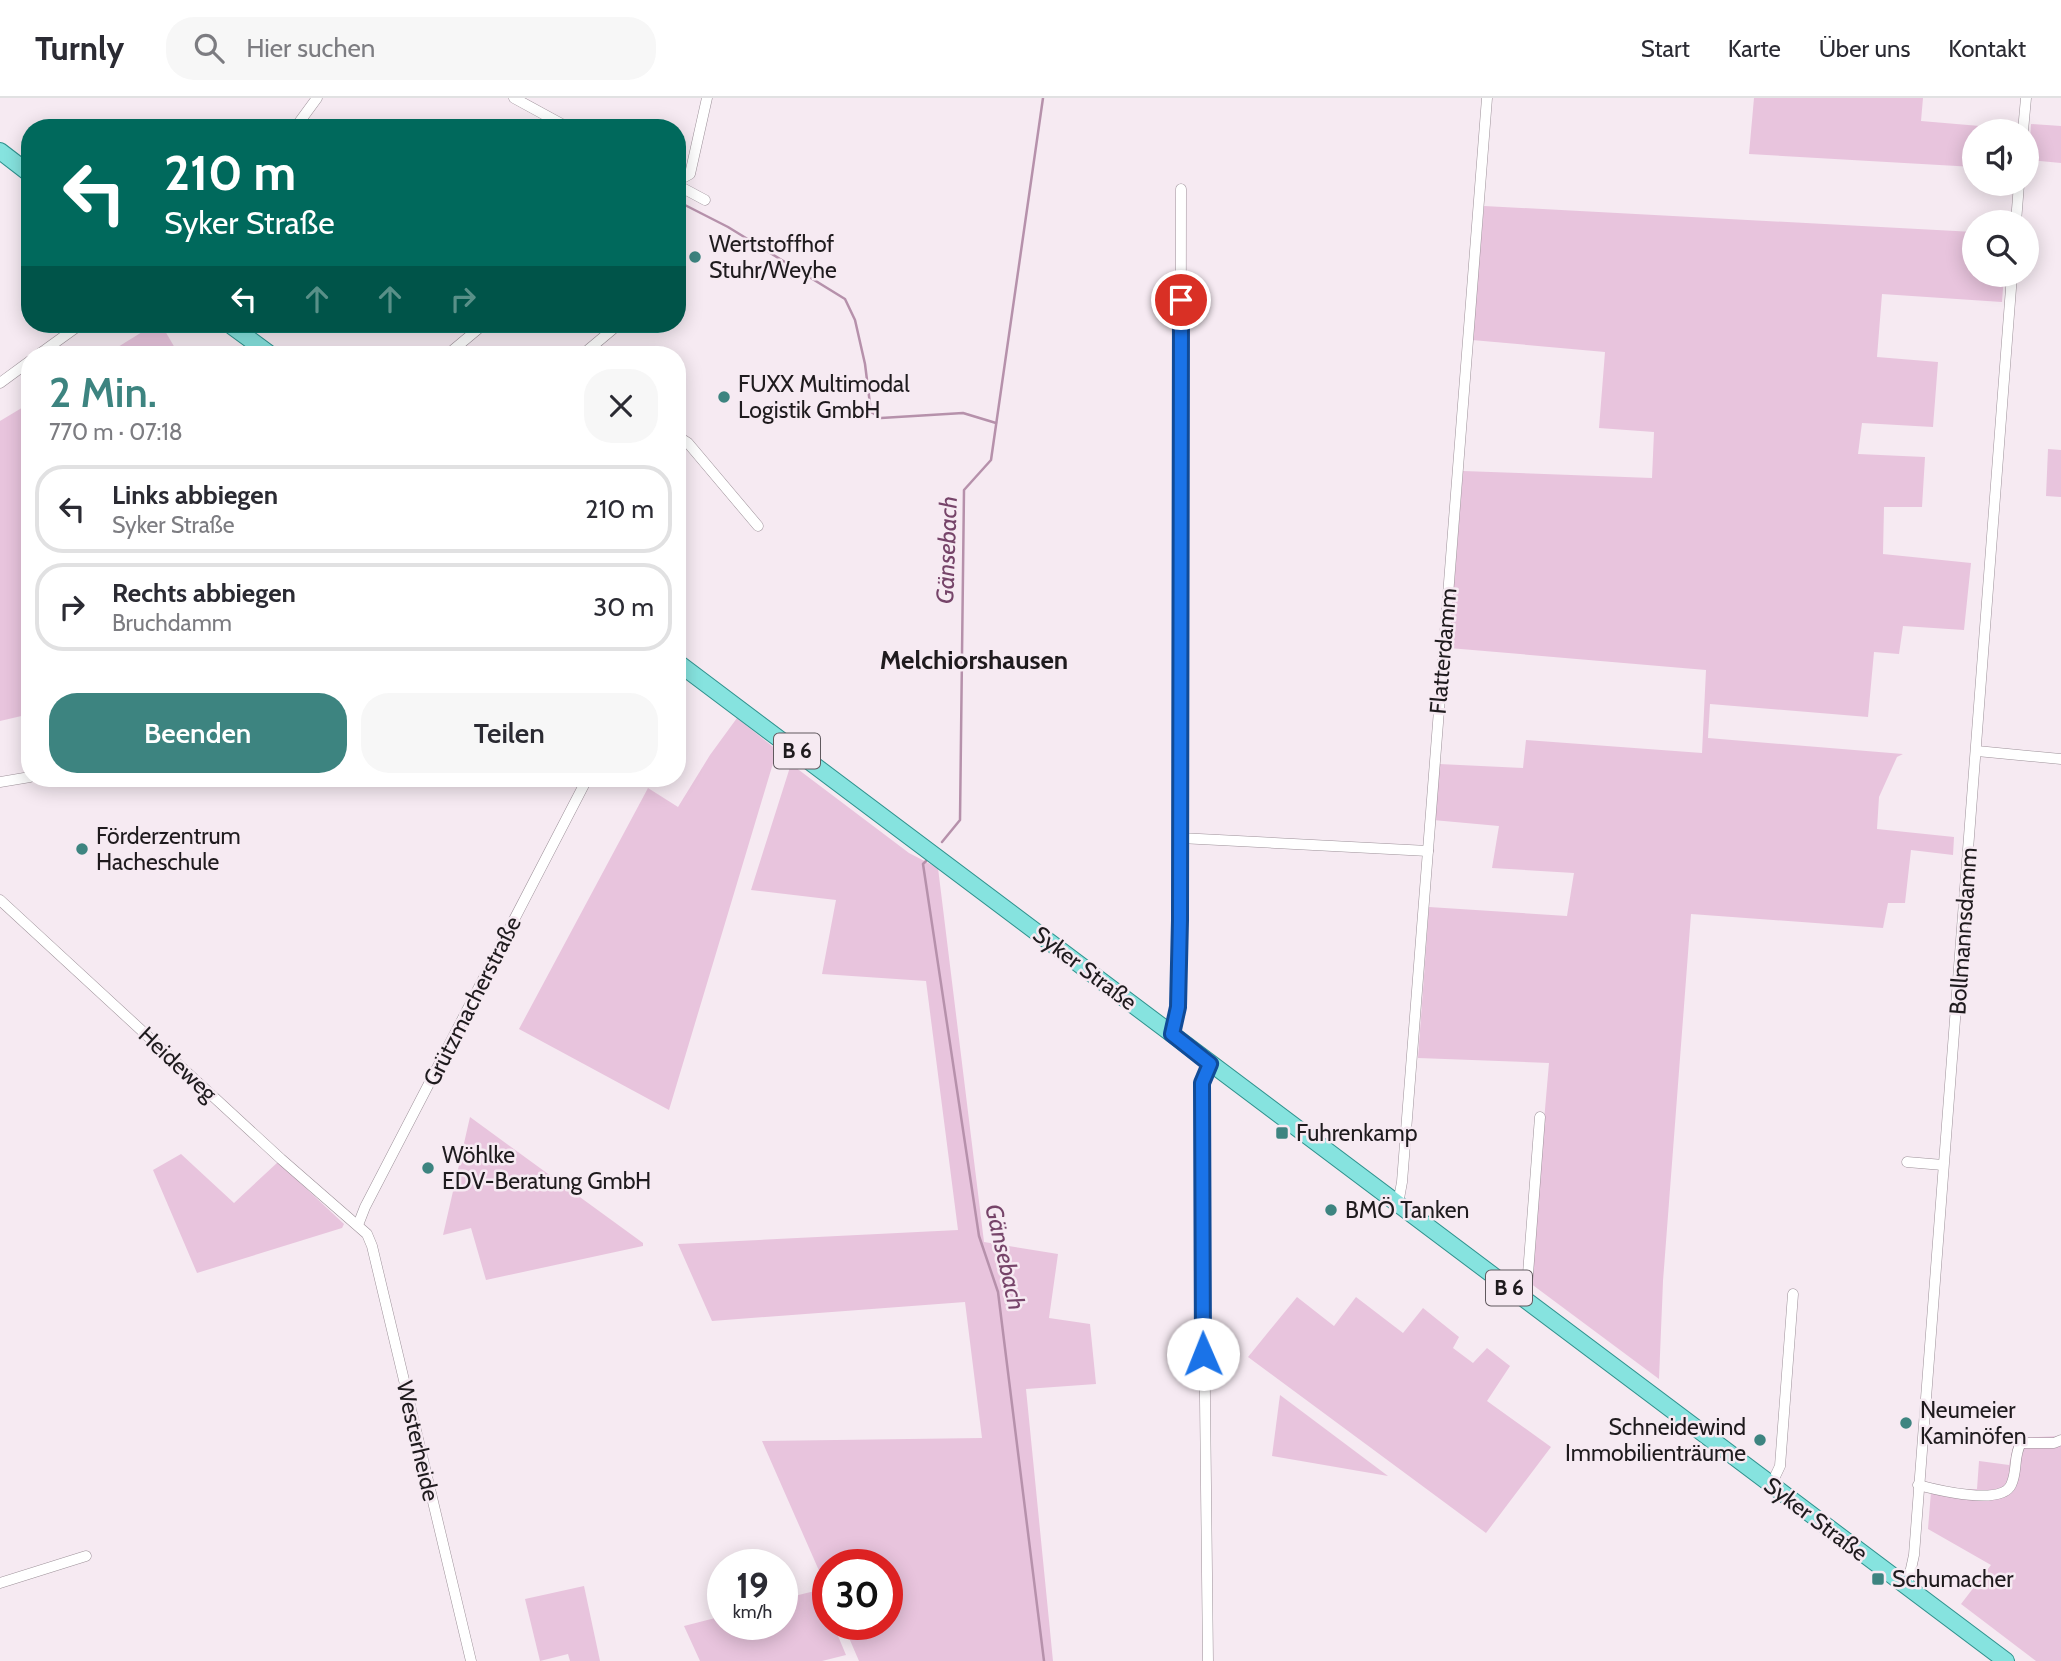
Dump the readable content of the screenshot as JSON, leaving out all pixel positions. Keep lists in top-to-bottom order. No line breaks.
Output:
{"streets":{"main road":["B 6","Syker Straße"],"street":["Flatterdamm","Bollmannsdamm","Grützmacherstraße","Heideweg","Westerheide"]},"crossings":[["Flatterdamm","Syker Straße"],["Bollmannsdamm","Syker Straße"],["Grützmacherstraße","Heideweg"],["Grützmacherstraße","Westerheide"],["Heideweg","Westerheide"]],"districts":["Melchiorshausen"],"water":["Gänsebach"],"places":{"other":["Wertstoffhof Stuhr/Weyhe","FUXX Multimodal Logistik GmbH","Förderzentrum Hacheschule","Wöhlke EDV-Beratung GmbH","BMÖ Tanken","Neumeier Kaminöfen","Schneidewind Immobilienträume"],"transit":["Fuhrenkamp","Schumacher"]},"page":{"header":"Turnly","search":"Hier suchen","nav":["Start","Karte","Über uns","Kontakt"],"turn":["210 m","Syker Straße"],"heading":["2 Min.","770 m · 07:18"],"list":[{"name":"Links abbiegen","note":"Syker Straße","value":"210 m"},{"name":"Rechts abbiegen","note":"Bruchdamm","value":"30 m"}],"buttons":["Beenden","Teilen"],"speed":"19 km/h","limit":"30"}}
